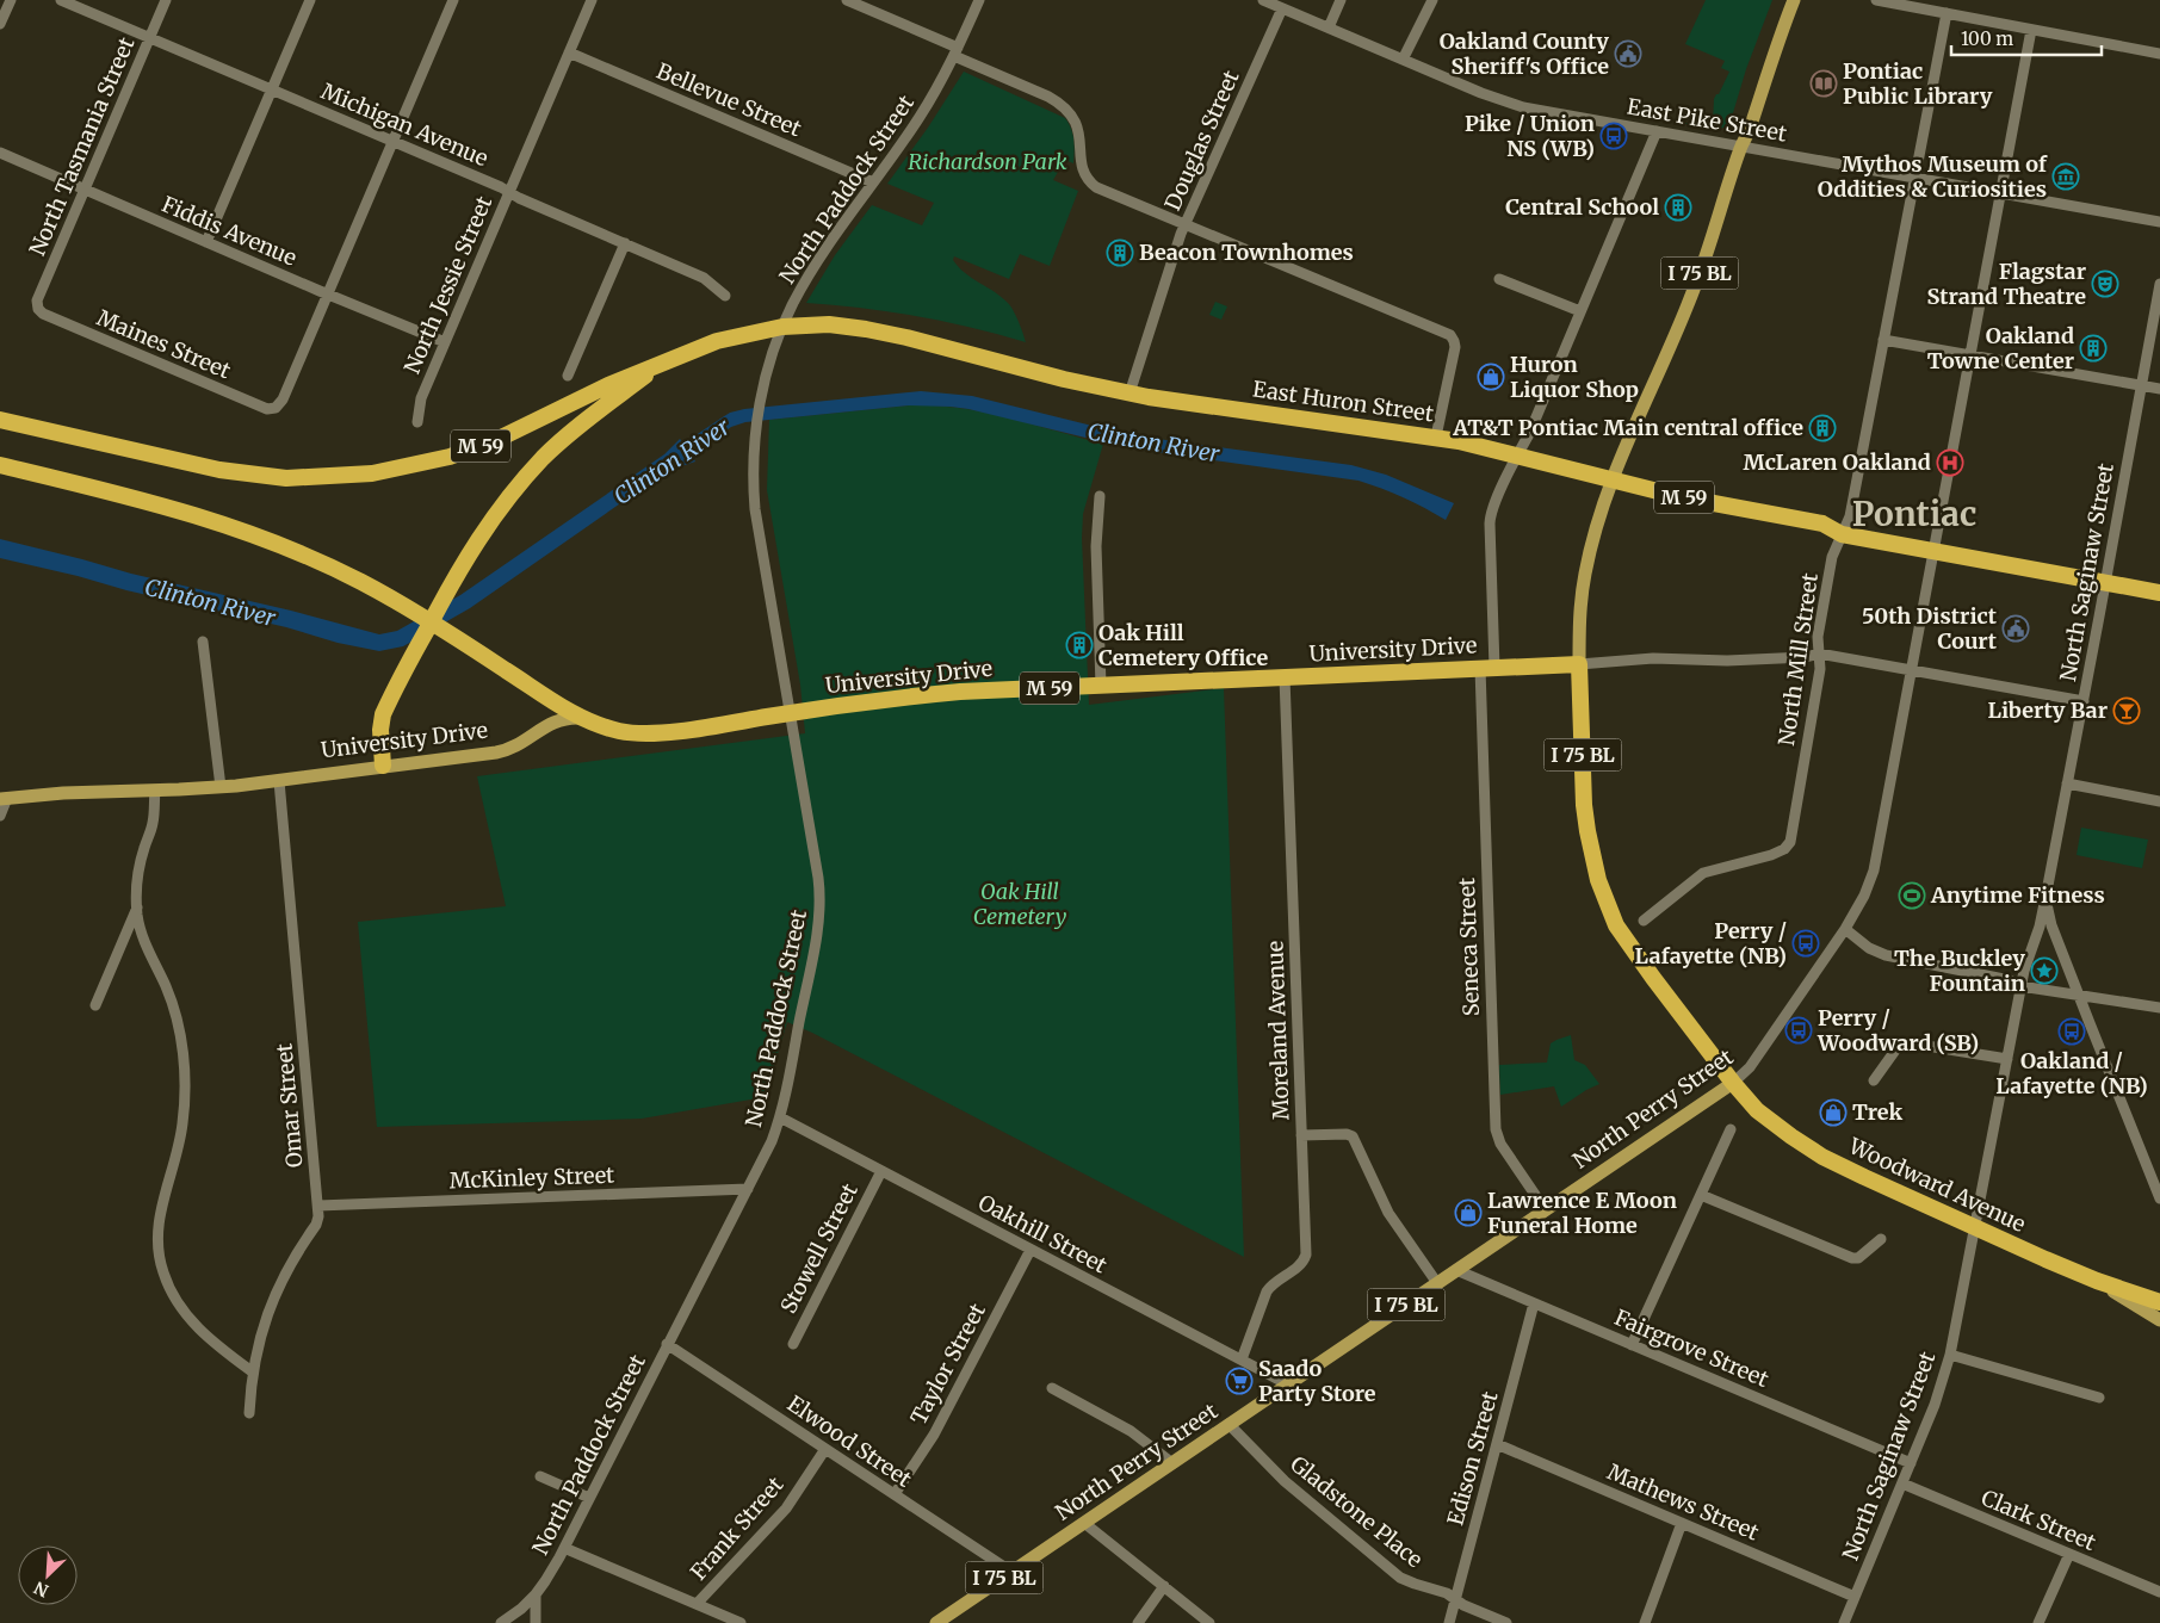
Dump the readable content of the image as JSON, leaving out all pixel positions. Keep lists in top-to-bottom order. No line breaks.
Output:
{"streets":{"highway":["I 75 BL","East Huron Street","M 59","University Drive","Woodward Avenue"],"main road":["North Perry Street"],"street":["Bellevue Street","East Pike Street","Michigan Avenue","Douglas Street","North Tasmania Street","North Paddock Street","Fiddis Avenue","North Jessie Street","Maines Street","North Saginaw Street","North Mill Street","Seneca Street","Moreland Avenue","Omar Street","McKinley Street","Oakhill Street","Stowell Street","Fairgrove Street","Taylor Street","Elwood Street","Edison Street","Mathews Street","Gladstone Place","Clark Street","Frank Street"]},"crossings":[["Bellevue Street","North Paddock Street"],["Bellevue Street","North Jessie Street"],["East Pike Street","Douglas Street"],["East Pike Street","North Mill Street"],["East Pike Street","Seneca Street"],["East Pike Street","North Perry Street"],["East Pike Street","Woodward Avenue"],["Michigan Avenue","North Tasmania Street"],["Michigan Avenue","North Jessie Street"],["Douglas Street","East Huron Street"],["North Tasmania Street","Fiddis Avenue"],["North Tasmania Street","Maines Street"],["North Paddock Street","East Huron Street"],["North Paddock Street","M 59"],["North Paddock Street","University Drive"],["North Paddock Street","McKinley Street"],["North Paddock Street","Oakhill Street"],["North Paddock Street","Elwood Street"],["Fiddis Avenue","North Jessie Street"],["Fiddis Avenue","Maines Street"],["East Huron Street","M 59"],["East Huron Street","North Saginaw Street"],["East Huron Street","North Mill Street"],["East Huron Street","Seneca Street"],["East Huron Street","North Perry Street"],["East Huron Street","Woodward Avenue"],["M 59","North Saginaw Street"],["M 59","University Drive"],["North Saginaw Street","University Drive"],["North Saginaw Street","Woodward Avenue"],["North Saginaw Street","Fairgrove Street"],["North Saginaw Street","Mathews Street"],["North Saginaw Street","Clark Street"],["University Drive","North Mill Street"],["University Drive","Seneca Street"],["University Drive","Moreland Avenue"],["University Drive","Omar Street"],["University Drive","North Perry Street"],["University Drive","Woodward Avenue"],["Seneca Street","North Perry Street"],["Moreland Avenue","Oakhill Street"],["Omar Street","McKinley Street"],["North Perry Street","Woodward Avenue"],["North Perry Street","Oakhill Street"],["North Perry Street","Fairgrove Street"],["North Perry Street","Elwood Street"],["North Perry Street","Gladstone Place"],["Oakhill Street","Stowell Street"],["Oakhill Street","Taylor Street"],["Fairgrove Street","Edison Street"],["Taylor Street","Elwood Street"],["Elwood Street","Frank Street"],["Edison Street","Mathews Street"],["Edison Street","Gladstone Place"]],"districts":["Pontiac"],"water":["Clinton River"],"parks":["Richardson Park","Oak Hill Cemetery"],"places":{"public building":["Oakland County Sheriff's Office","50th District Court"],"library":["Pontiac Public Library"],"bus stop":["Pike / Union NS (WB)","Perry / Lafayette (NB)","Perry / Woodward (SB)","Oakland / Lafayette (NB)"],"museum":["Mythos Museum of Oddities & Curiosities"],"building":["Central School","Beacon Townhomes","Oakland Towne Center","AT&T Pontiac Main central office","Oak Hill Cemetery Office"],"theatre":["Flagstar Strand Theatre"],"shop":["Huron Liquor Shop","Trek","Lawrence E Moon Funeral Home"],"hospital":["McLaren Oakland"],"bar":["Liberty Bar"],"sports":["Anytime Fitness"],"place":["The Buckley Fountain"],"supermarket":["Saado Party Store"]},"scale_bar":"100 m","north":"bottom left"}
